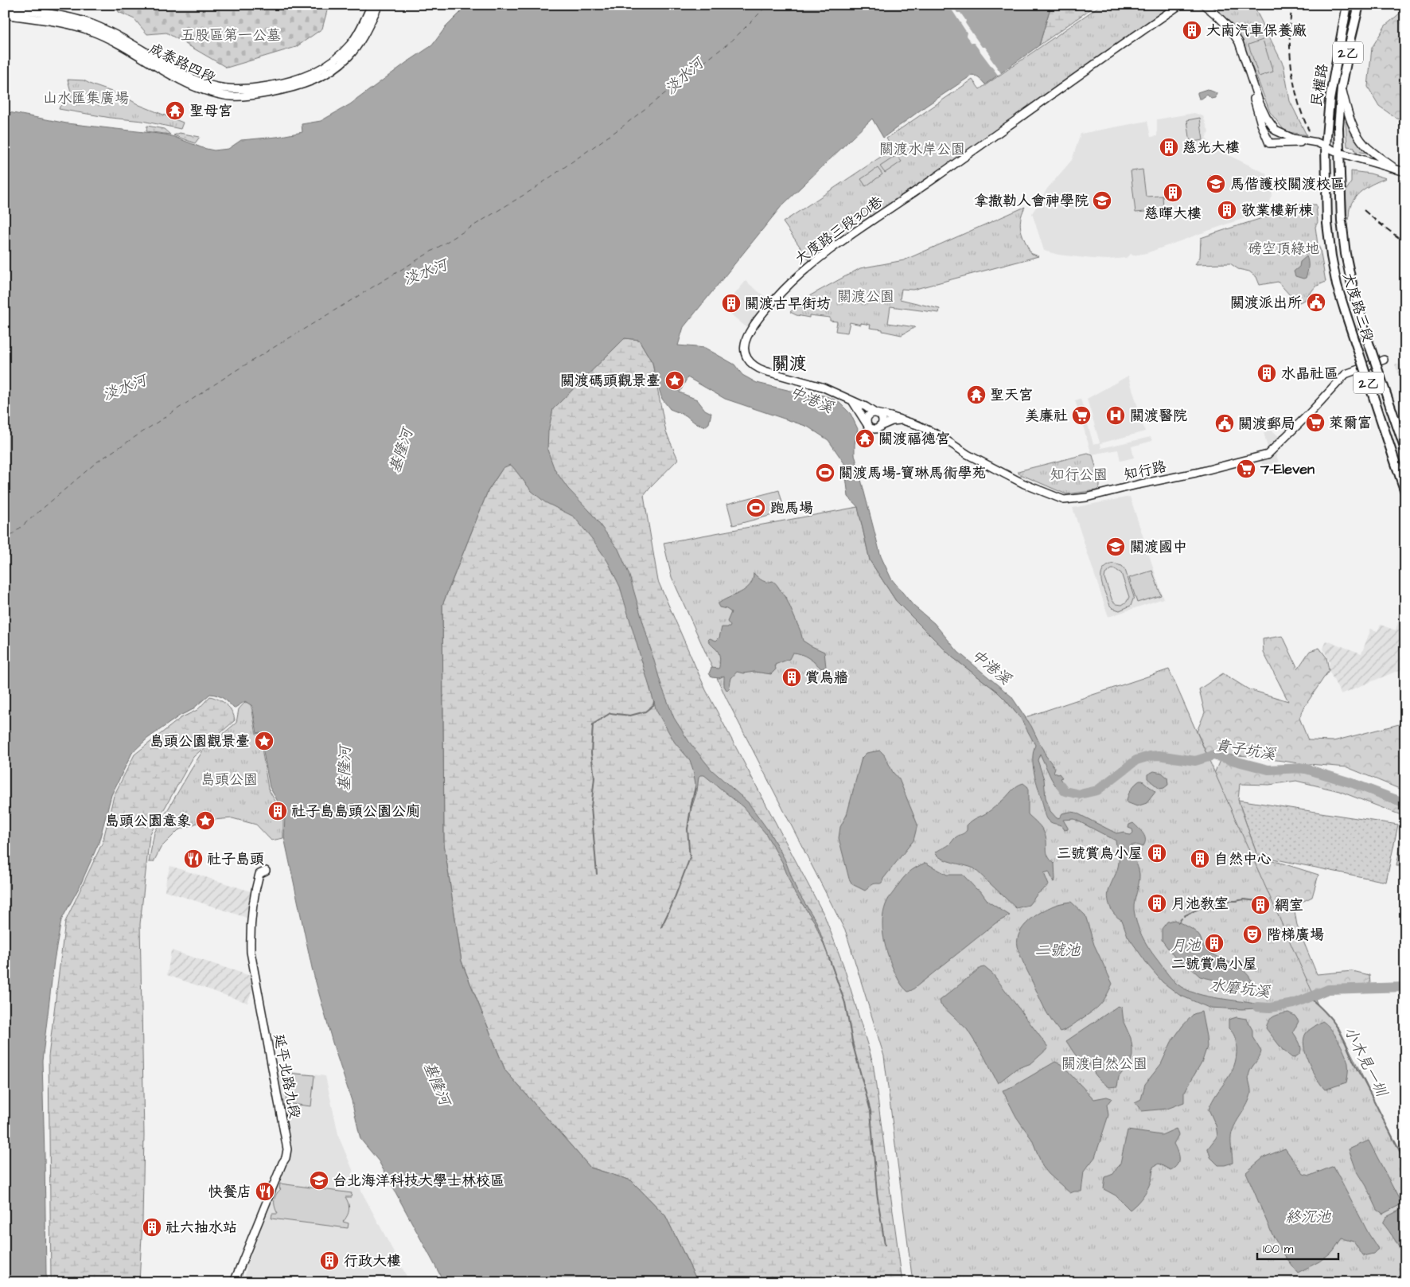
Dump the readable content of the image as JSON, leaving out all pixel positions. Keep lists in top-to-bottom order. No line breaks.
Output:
{"streets":{"main road":["2乙","民權路","大度路三段"],"street":["成泰路四段","大度路三段301巷","知行路","延平北路九段"]},"crossings":[["民權路","大度路三段"],["大度路三段301巷","知行路"]],"districts":["關渡"],"water":["淡水河","中港溪","基隆河","貴子坑溪","月池","二號池","水磨坑溪","小木見一圳","終沉池"],"parks":["五股區第一公墓","山水匯集廣場","關渡水岸公園","磅空頂綠地","關渡公園","知行公園","島頭公園","關渡自然公園"],"places":{"building":["大南汽車保養廠","慈光大樓","慈暉大樓","敬業樓新棟","關渡古早街坊","水晶社區","賞鳥牆","社子島島頭公園公廁","三號賞鳥小屋","自然中心","月池教室","網室","二號賞鳥小屋","社六抽水站","行政大樓"],"temple":["聖母宮","聖天宮","關渡福德宮"],"school or university":["馬偕護校關渡校區","拿撒勒人會神學院","關渡國中","台北海洋科技大學士林校區"],"public building":["關渡派出所","關渡郵局"],"place":["關渡碼頭觀景臺","島頭公園觀景臺","島頭公園意象"],"supermarket":["美廉社","萊爾富","7-Eleven"],"hospital":["關渡醫院"],"sports":["關渡馬場-寶琳馬術學苑","跑馬場"],"restaurant":["社子島頭","快餐店"],"theatre":["階梯廣場"]},"scale_bar":"100 m"}
